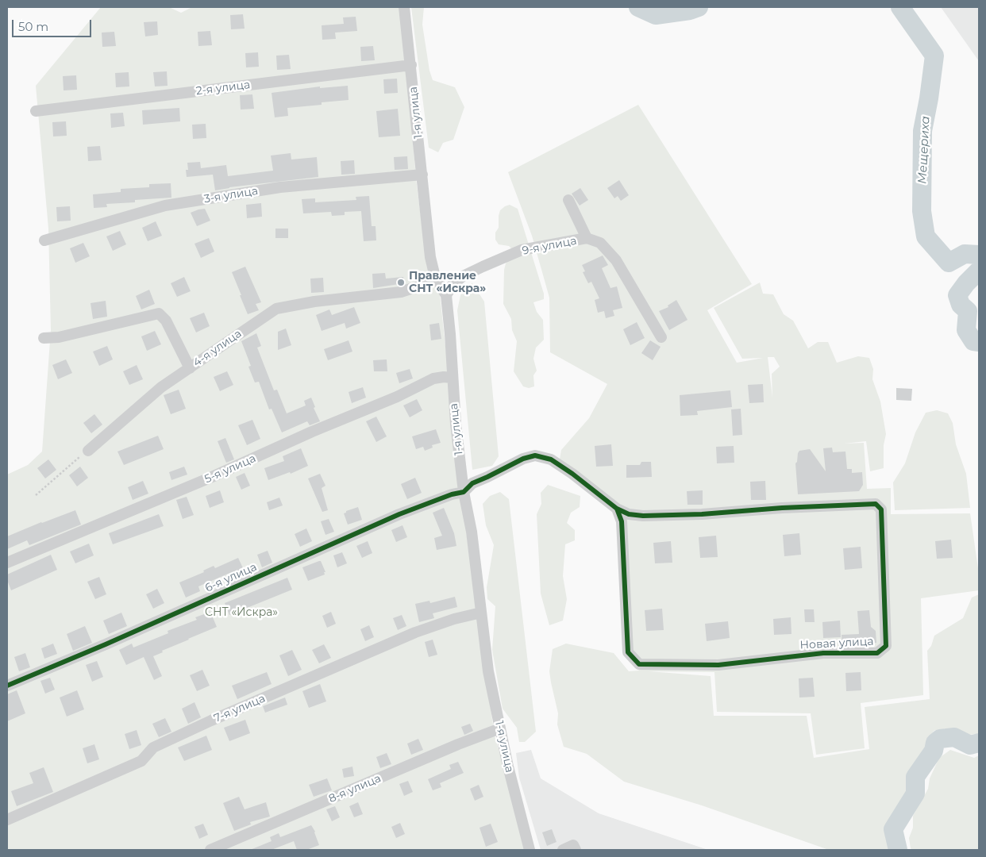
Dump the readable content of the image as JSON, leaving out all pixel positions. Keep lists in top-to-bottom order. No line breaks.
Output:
{"streets":{"street":["2-я улица","1-я улица","3-я улица","9-я улица","4-я улица","5-я улица","6-я улица","Новая улица","7-я улица","8-я улица"]},"crossings":[["2-я улица","1-я улица"],["1-я улица","3-я улица"],["1-я улица","9-я улица"],["1-я улица","4-я улица"],["1-я улица","5-я улица"],["1-я улица","6-я улица"],["1-я улица","Новая улица"],["1-я улица","7-я улица"],["1-я улица","8-я улица"],["6-я улица","Новая улица"]],"water":["Мещериха"],"parks":["СНТ «Искра»"],"places":["Правление СНТ «Искра»"],"scale_bar":"50 m"}
